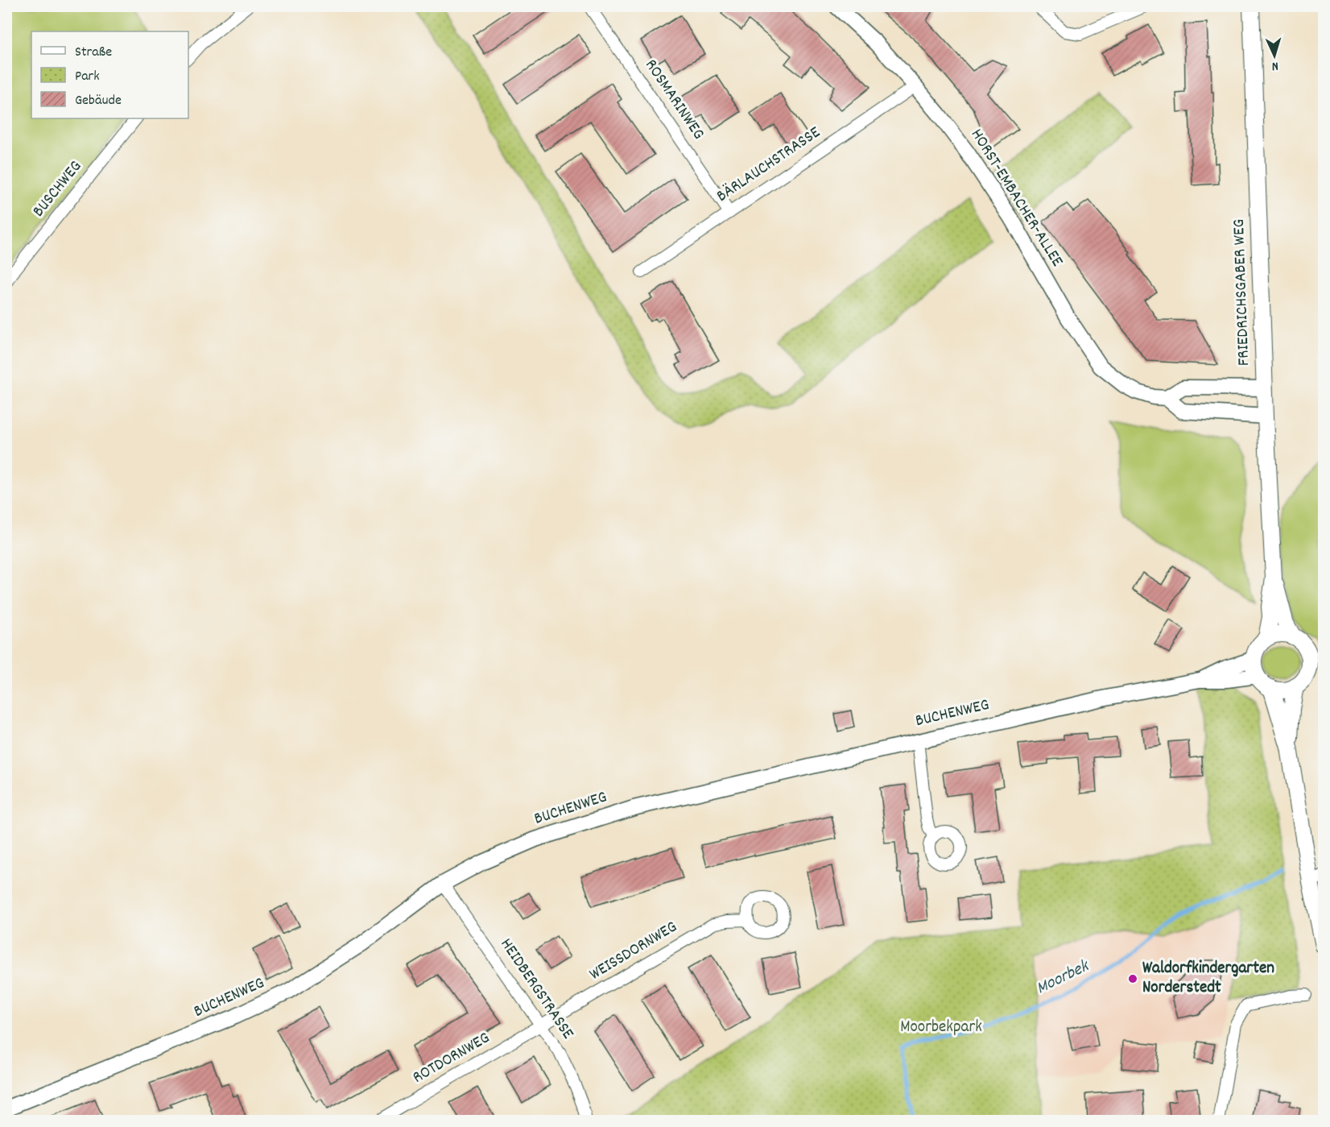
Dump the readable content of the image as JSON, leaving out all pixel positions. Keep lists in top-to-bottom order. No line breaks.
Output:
{"streets":{"main road":["FRIEDRICHSGABER WEG"],"street":["ROSMARINWEG","BÄRLAUCHSTRASSE","BUSCHWEG","HORST-EMBACHER-ALLEE","BUCHENWEG","WEISSDORNWEG","HEIDBERGSTRASSE","ROTDORNWEG"]},"crossings":[["ROSMARINWEG","BÄRLAUCHSTRASSE"],["BÄRLAUCHSTRASSE","HORST-EMBACHER-ALLEE"],["HORST-EMBACHER-ALLEE","FRIEDRICHSGABER WEG"],["FRIEDRICHSGABER WEG","BUCHENWEG"],["BUCHENWEG","HEIDBERGSTRASSE"],["WEISSDORNWEG","HEIDBERGSTRASSE"],["WEISSDORNWEG","ROTDORNWEG"],["HEIDBERGSTRASSE","ROTDORNWEG"]],"water":["Moorbek"],"parks":["Moorbekpark"],"places":["Waldorfkindergarten Norderstedt"],"legend":["Straße","Park","Gebäude"],"north":"bottom"}
